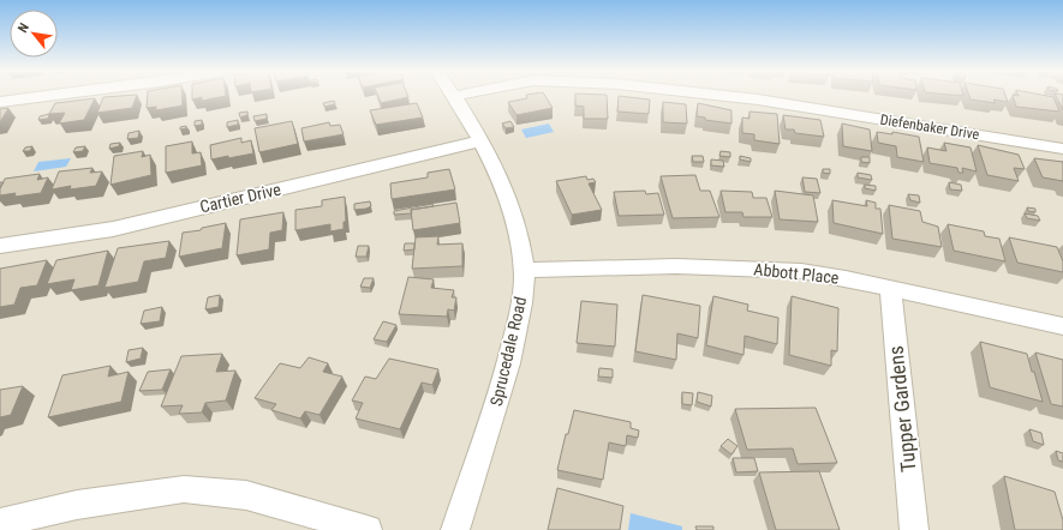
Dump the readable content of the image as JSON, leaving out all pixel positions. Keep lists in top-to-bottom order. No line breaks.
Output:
{"streets":{"street":["Diefenbaker Drive","Cartier Drive","Abbott Place","Sprucedale Road","Tupper Gardens"]},"crossings":[["Cartier Drive","Sprucedale Road"],["Abbott Place","Sprucedale Road"],["Abbott Place","Tupper Gardens"]],"north":"top left"}
